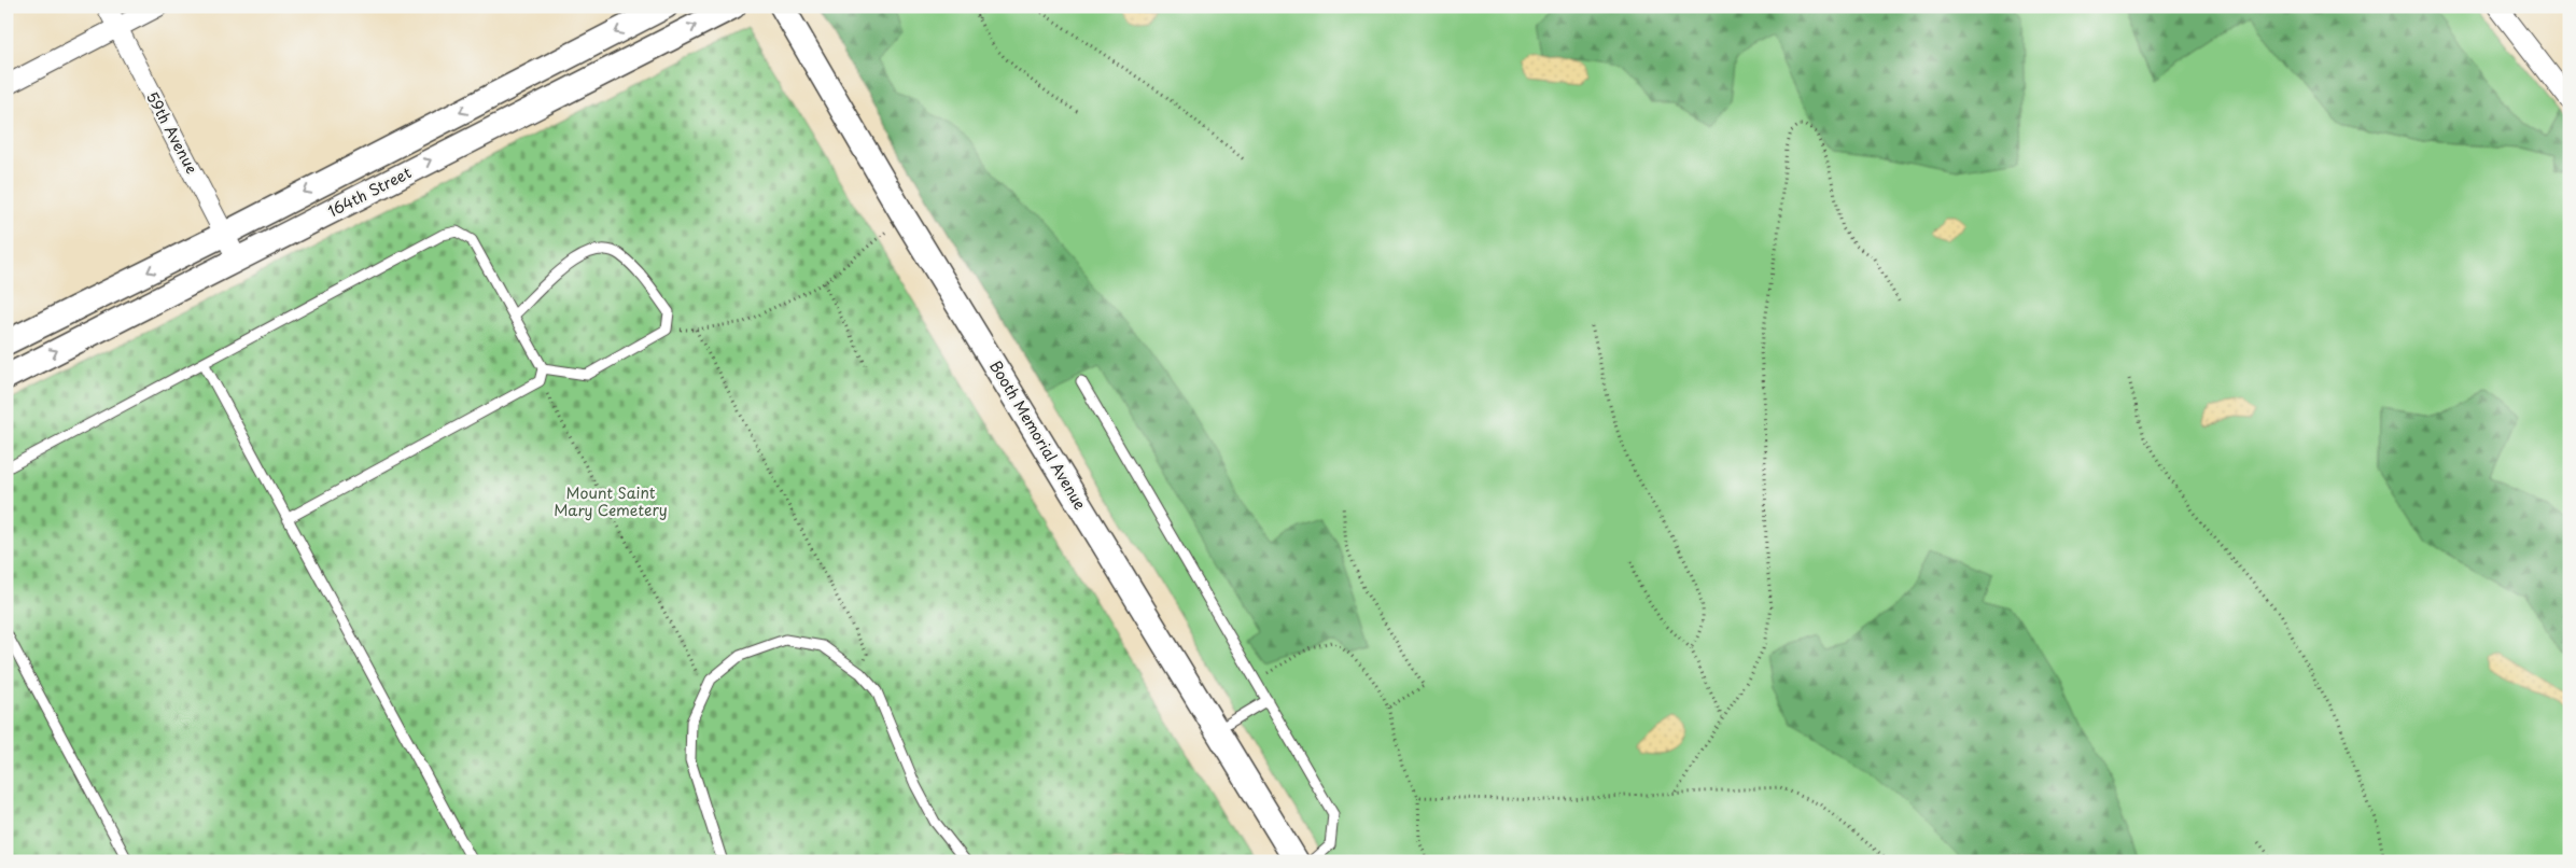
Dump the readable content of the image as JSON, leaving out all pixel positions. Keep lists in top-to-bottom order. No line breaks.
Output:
{"streets":{"street":["59th Avenue","164th Street","Booth Memorial Avenue"]},"crossings":[["59th Avenue","164th Street"]],"parks":["Mount Saint Mary Cemetery"]}
